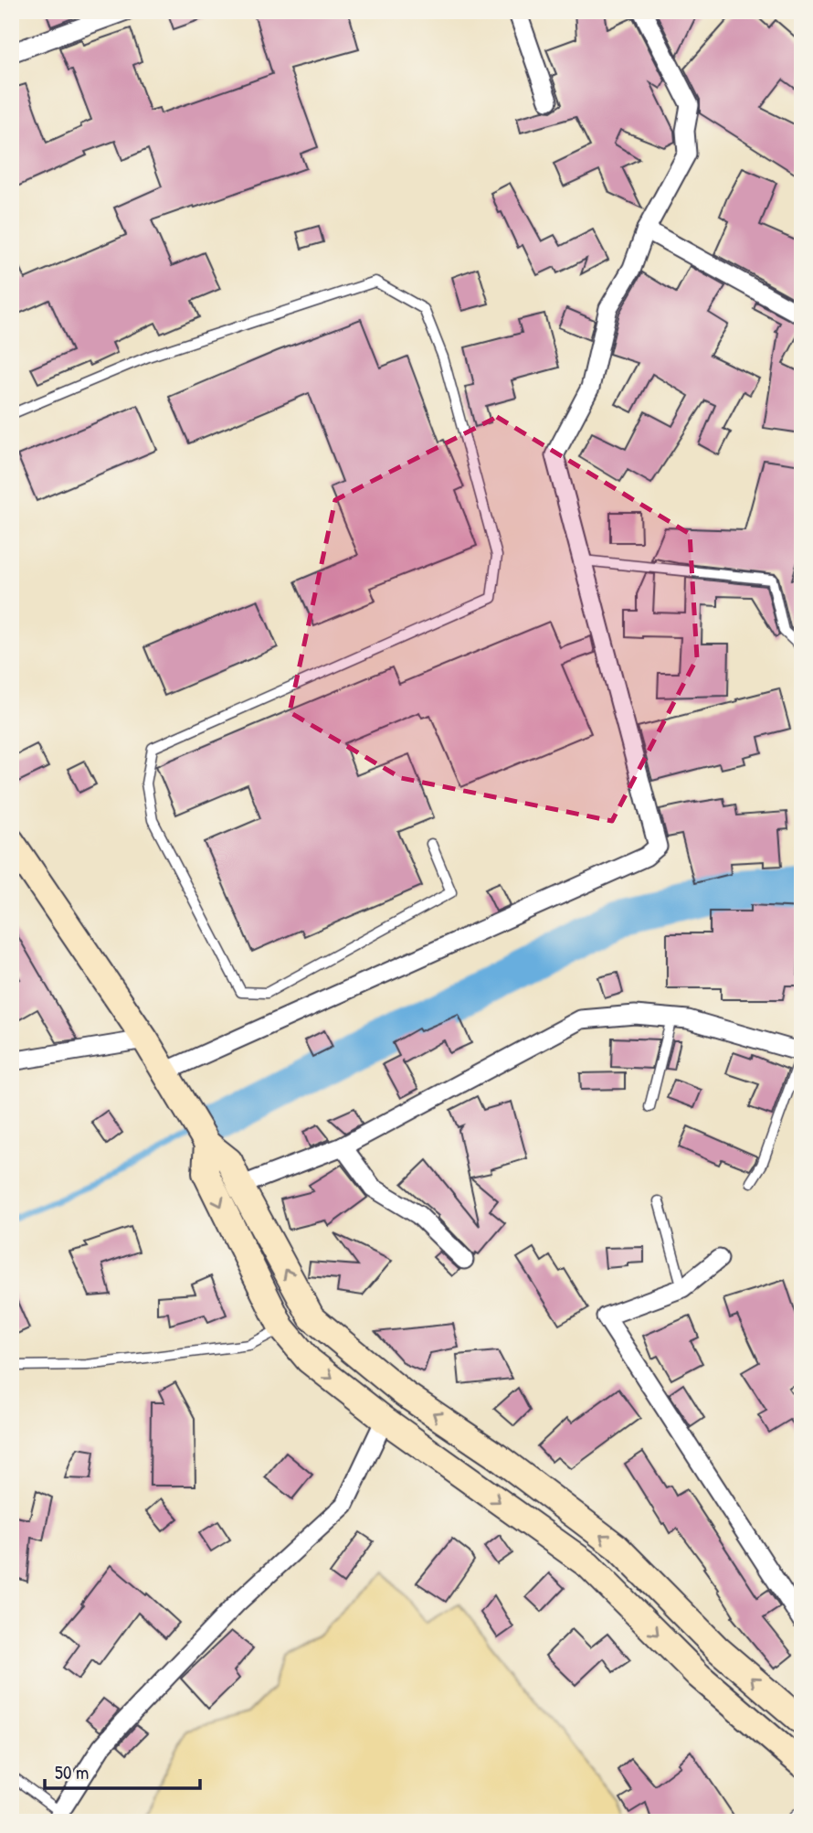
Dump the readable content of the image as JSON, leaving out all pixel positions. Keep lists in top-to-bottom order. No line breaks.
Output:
{"scale_bar":"50 m"}
